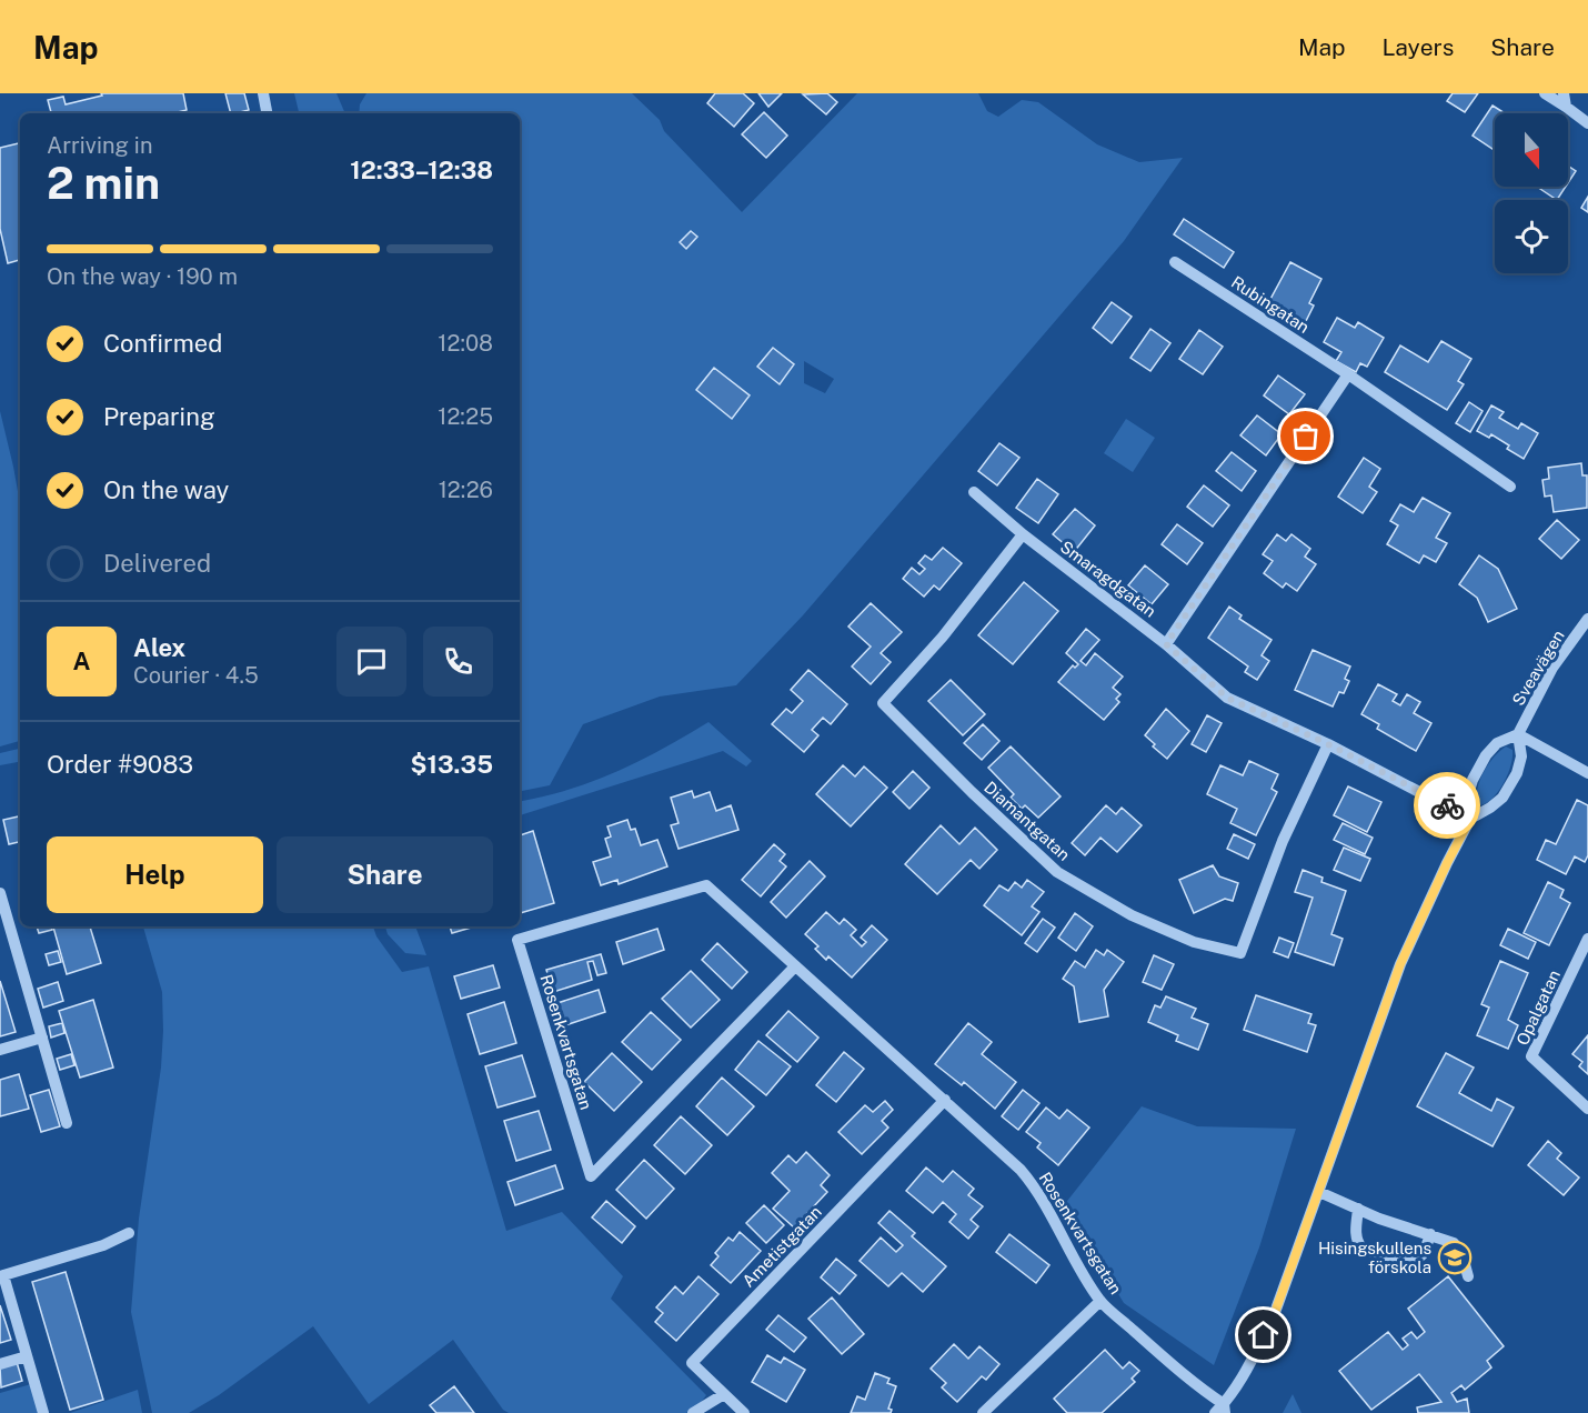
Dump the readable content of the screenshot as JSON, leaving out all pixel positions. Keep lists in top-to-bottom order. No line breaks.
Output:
{"streets":{"street":["Rubingatan","Smaragdgatan","Sveavägen","Diamantgatan","Opalgatan","Rosenkvartsgatan","Ametistgatan"]},"crossings":[["Smaragdgatan","Sveavägen"],["Smaragdgatan","Diamantgatan"],["Rosenkvartsgatan","Ametistgatan"]],"places":{"school or university":["Hisingskullens förskola"]},"north":"bottom","page":{"header":"Map","nav":["Map","Layers","Share"],"heading":["2 min","Arriving in","12:33–12:38"],"panel":["Alex","Courier · 4.5","Order #9083","$13.35"],"bar":"On the way · 190 m","list":[["Confirmed","12:08"],["Preparing","12:25"],["On the way","12:26"],"Delivered"],"round":"A","buttons":["Help","Share"]}}
